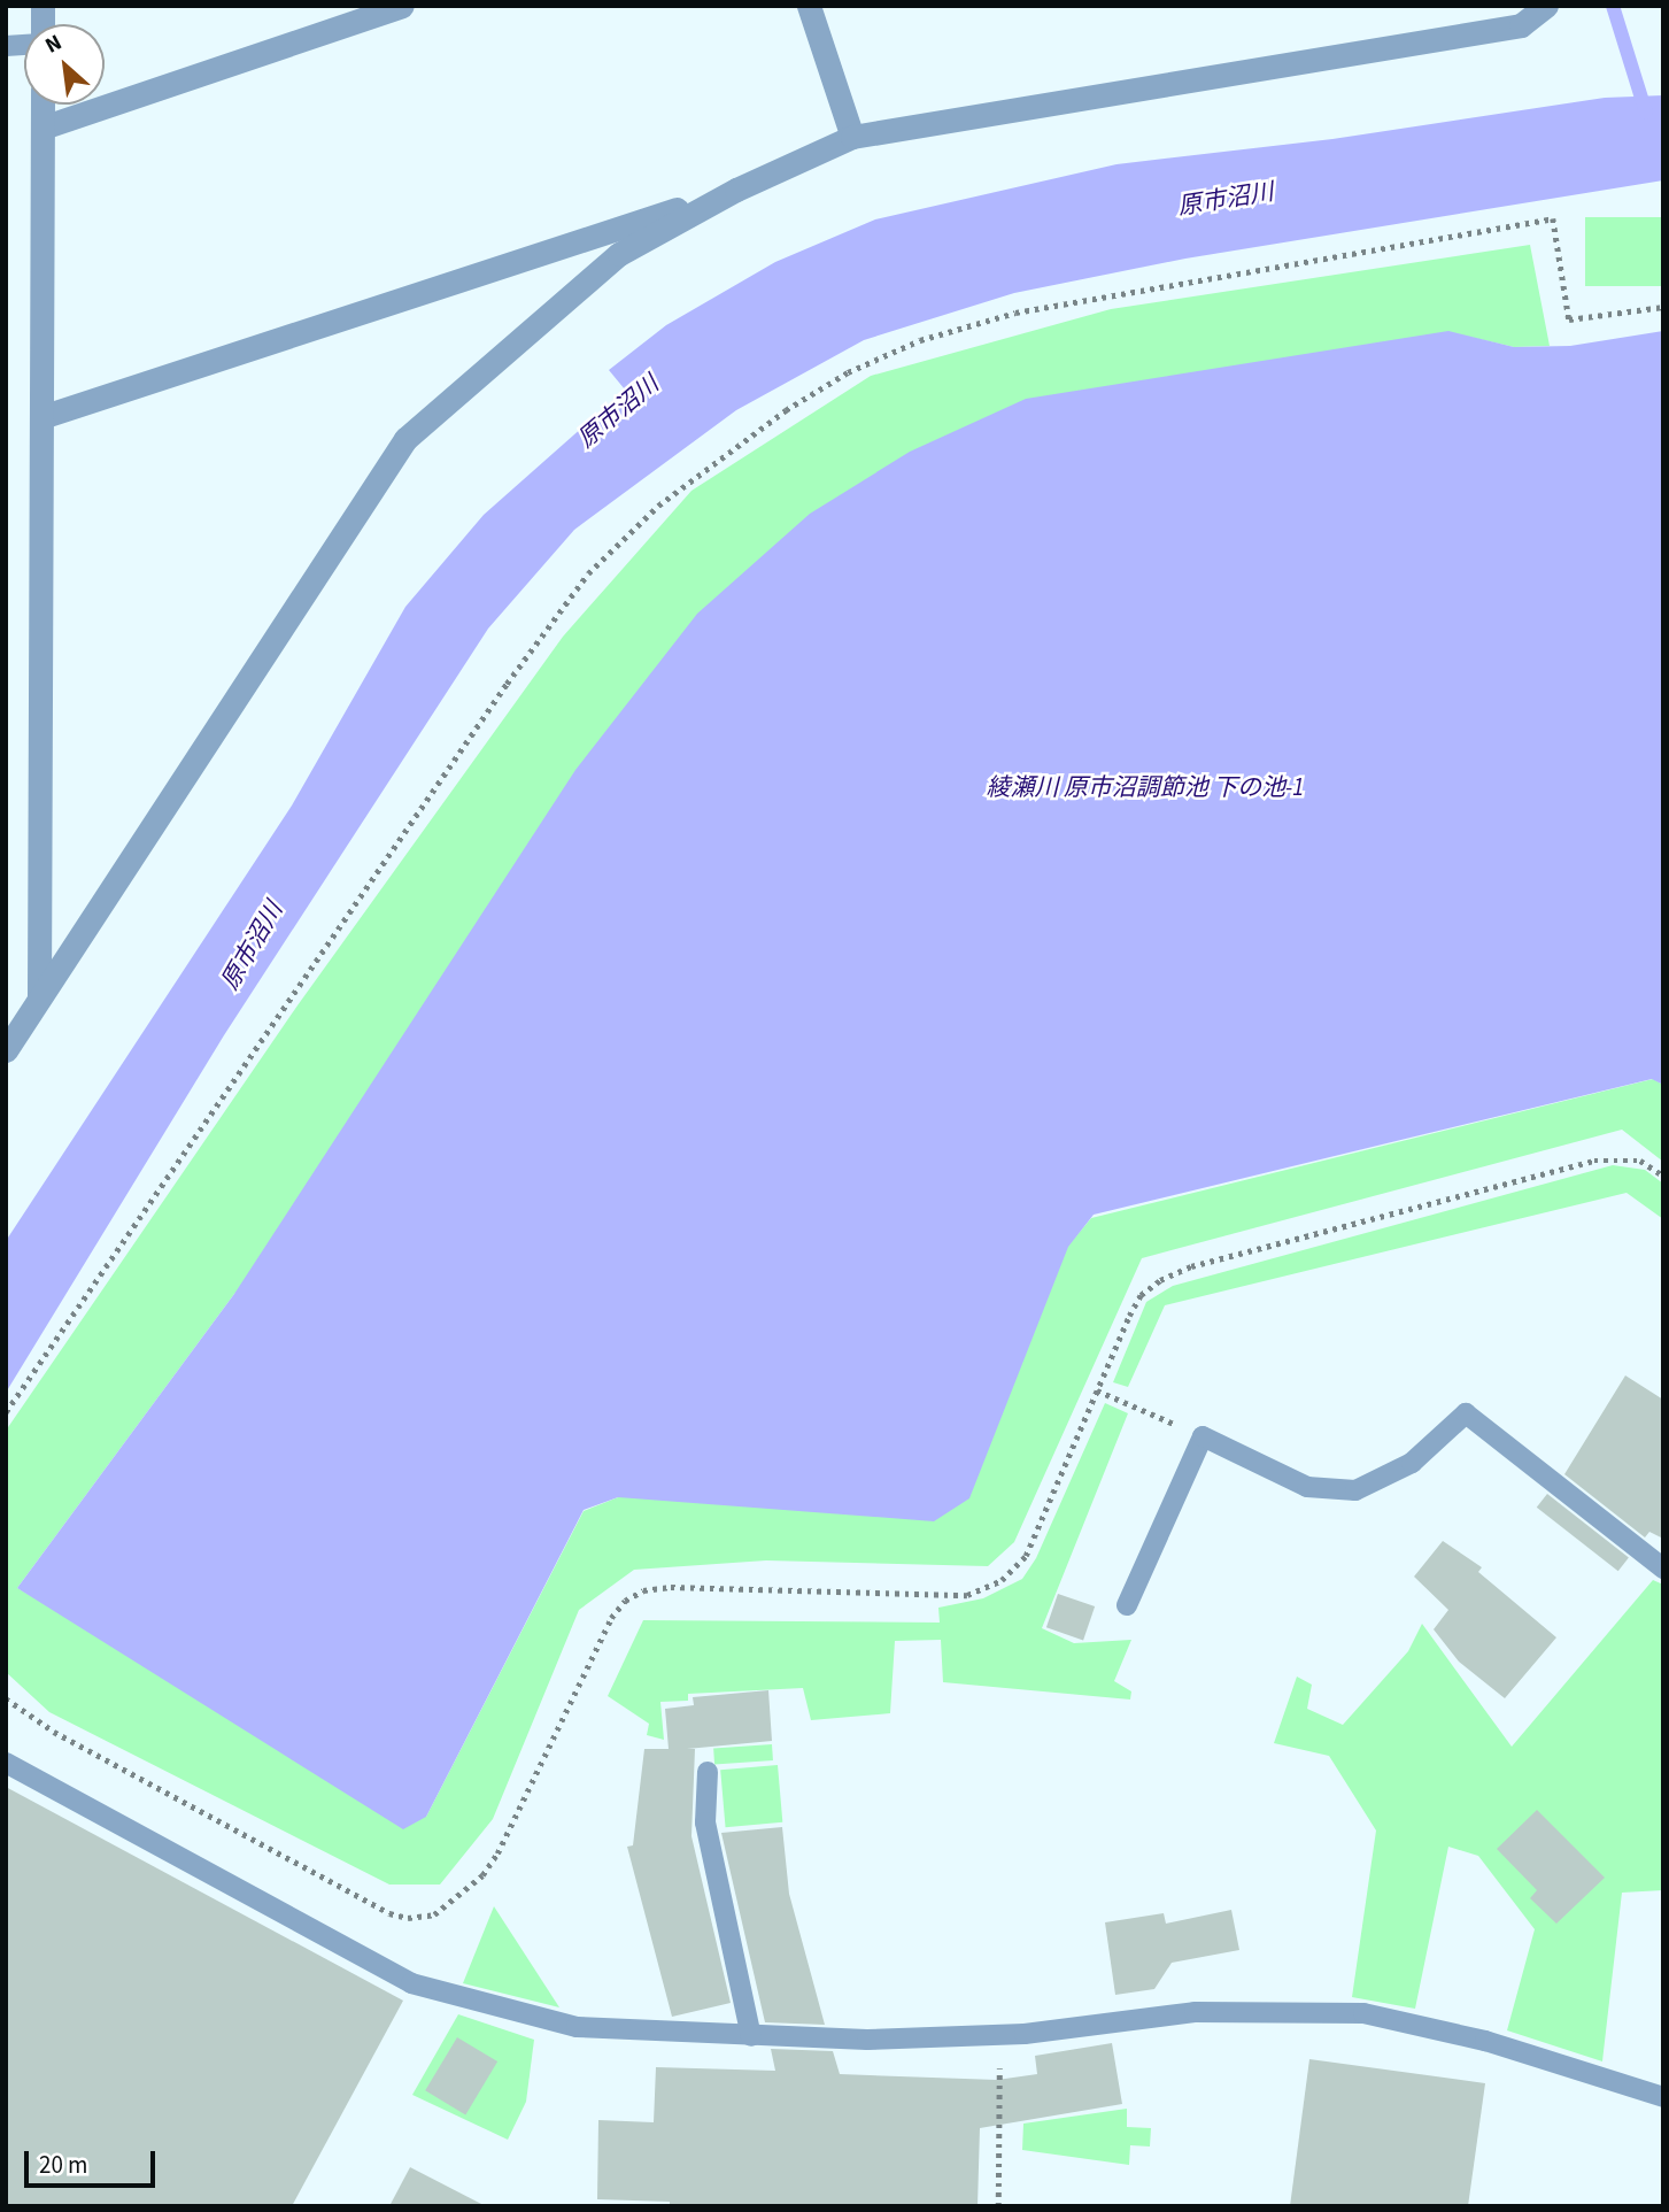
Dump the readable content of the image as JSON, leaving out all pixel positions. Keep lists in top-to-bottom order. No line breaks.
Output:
{"water":["原市沼川","綾瀬川 原市沼調節池 下の池-1"],"scale_bar":"20 m","north":"top left"}
